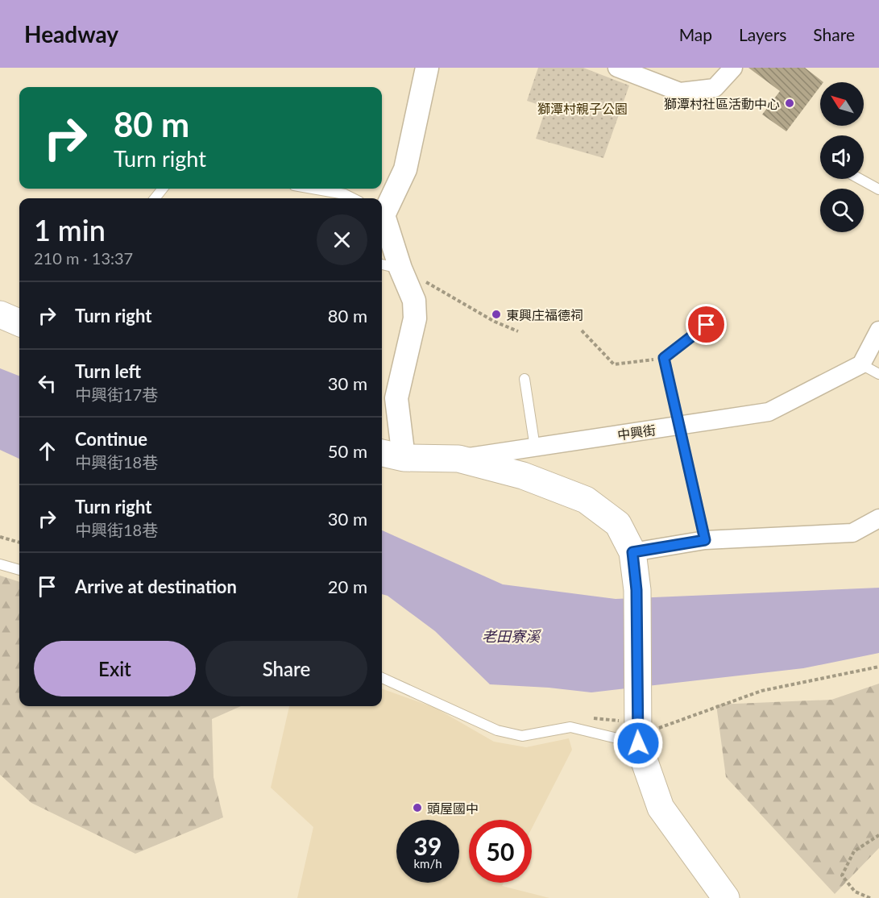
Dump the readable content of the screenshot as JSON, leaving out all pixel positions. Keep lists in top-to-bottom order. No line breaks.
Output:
{"streets":{"street":["中興街"]},"water":["老田寮溪"],"parks":["獅潭村親子公園"],"places":["獅潭村社區活動中心","東興庄福德祠","頭屋國中"],"north":"top left","page":{"header":"Headway","nav":["Map","Layers","Share"],"turn":["80 m","Turn right"],"heading":["1 min","210 m · 13:37"],"list":[{"name":"Turn right","value":"80 m"},{"name":"Turn left","note":"中興街17巷","value":"30 m"},{"name":"Continue","note":"中興街18巷","value":"50 m"},{"name":"Turn right","note":"中興街18巷","value":"30 m"},{"name":"Arrive at destination","value":"20 m"}],"buttons":["Exit","Share"],"speed":"39 km/h","limit":"50"}}
